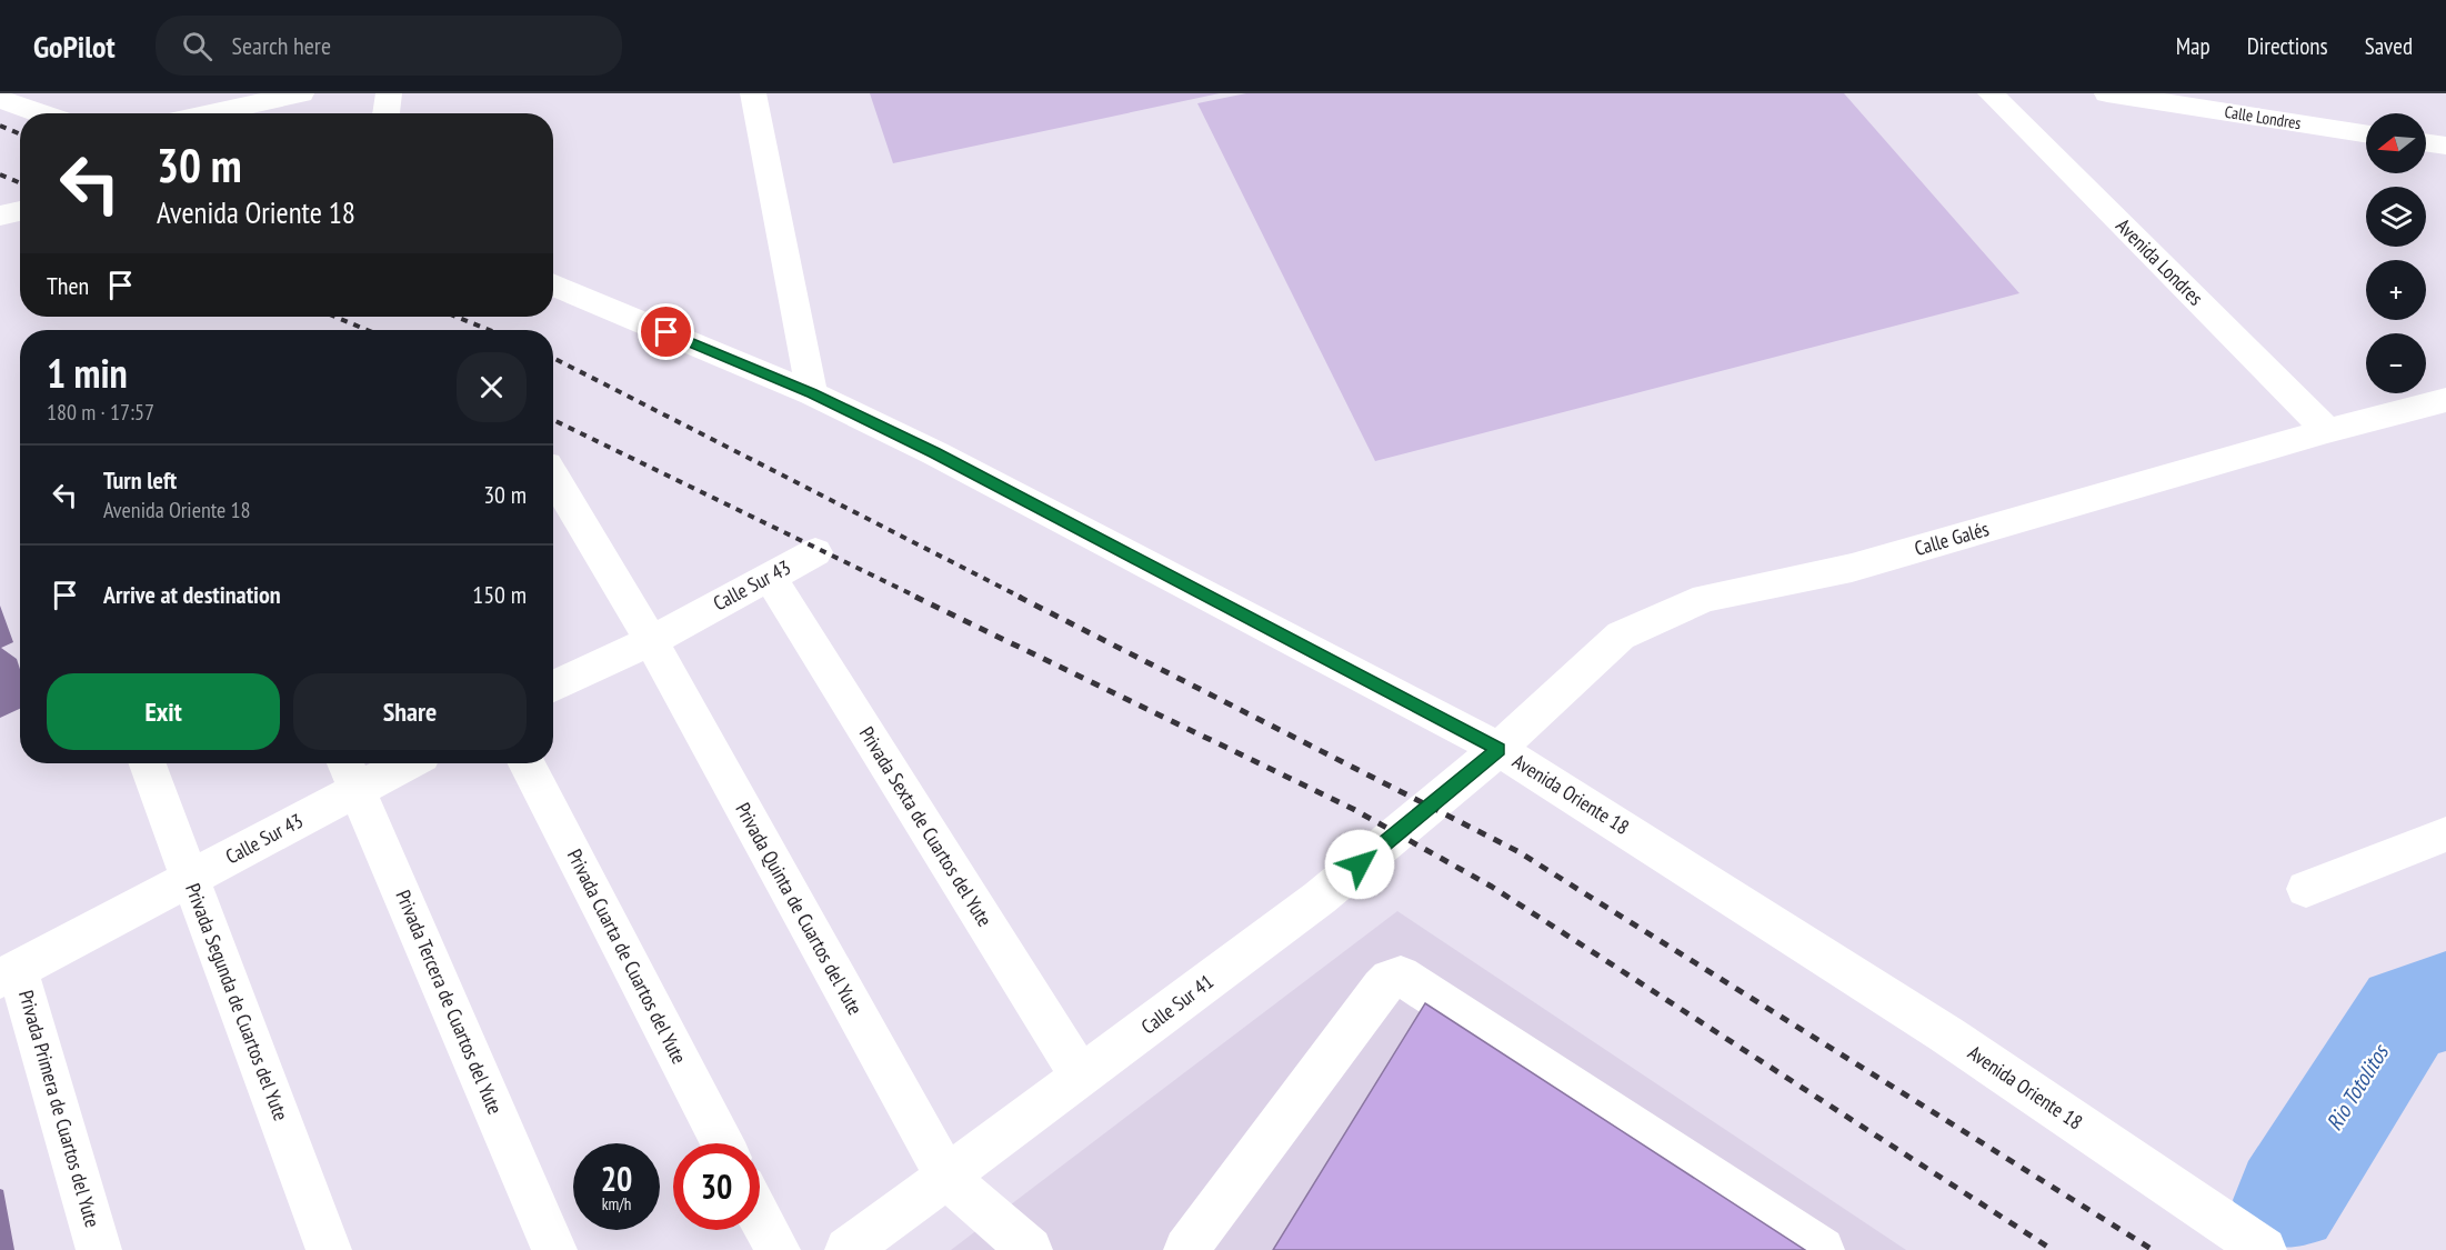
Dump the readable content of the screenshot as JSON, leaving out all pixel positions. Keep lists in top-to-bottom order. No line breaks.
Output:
{"streets":{"street":["Calle Londres","Avenida Londres","Calle Galés","Calle Sur 43","Avenida Oriente 18","Privada Sexta de Cuartos del Yute","Privada Quinta de Cuartos del Yute","Privada Cuarta de Cuartos del Yute","Privada Segunda de Cuartos del Yute","Privada Tercera de Cuartos del Yute","Calle Sur 41","Privada Primera de Cuartos del Yute"]},"crossings":[["Avenida Londres","Calle Galés"],["Calle Galés","Avenida Oriente 18"],["Calle Galés","Calle Sur 41"],["Calle Sur 43","Privada Sexta de Cuartos del Yute"],["Calle Sur 43","Privada Quinta de Cuartos del Yute"],["Calle Sur 43","Privada Segunda de Cuartos del Yute"],["Calle Sur 43","Privada Tercera de Cuartos del Yute"],["Calle Sur 43","Privada Primera de Cuartos del Yute"],["Avenida Oriente 18","Calle Sur 41"],["Privada Sexta de Cuartos del Yute","Calle Sur 41"],["Privada Quinta de Cuartos del Yute","Calle Sur 41"]],"water":["Rio Totolitos"],"north":"left","page":{"header":"GoPilot","search":"Search here","nav":["Map","Directions","Saved"],"map_buttons":["+","−"],"turn":["30 m","Avenida Oriente 18"],"then":"Then","heading":["1 min","180 m · 17:57"],"list":[{"name":"Turn left","note":"Avenida Oriente 18","value":"30 m"},{"name":"Arrive at destination","value":"150 m"}],"buttons":["Exit","Share"],"speed":"20 km/h","limit":"30"}}
